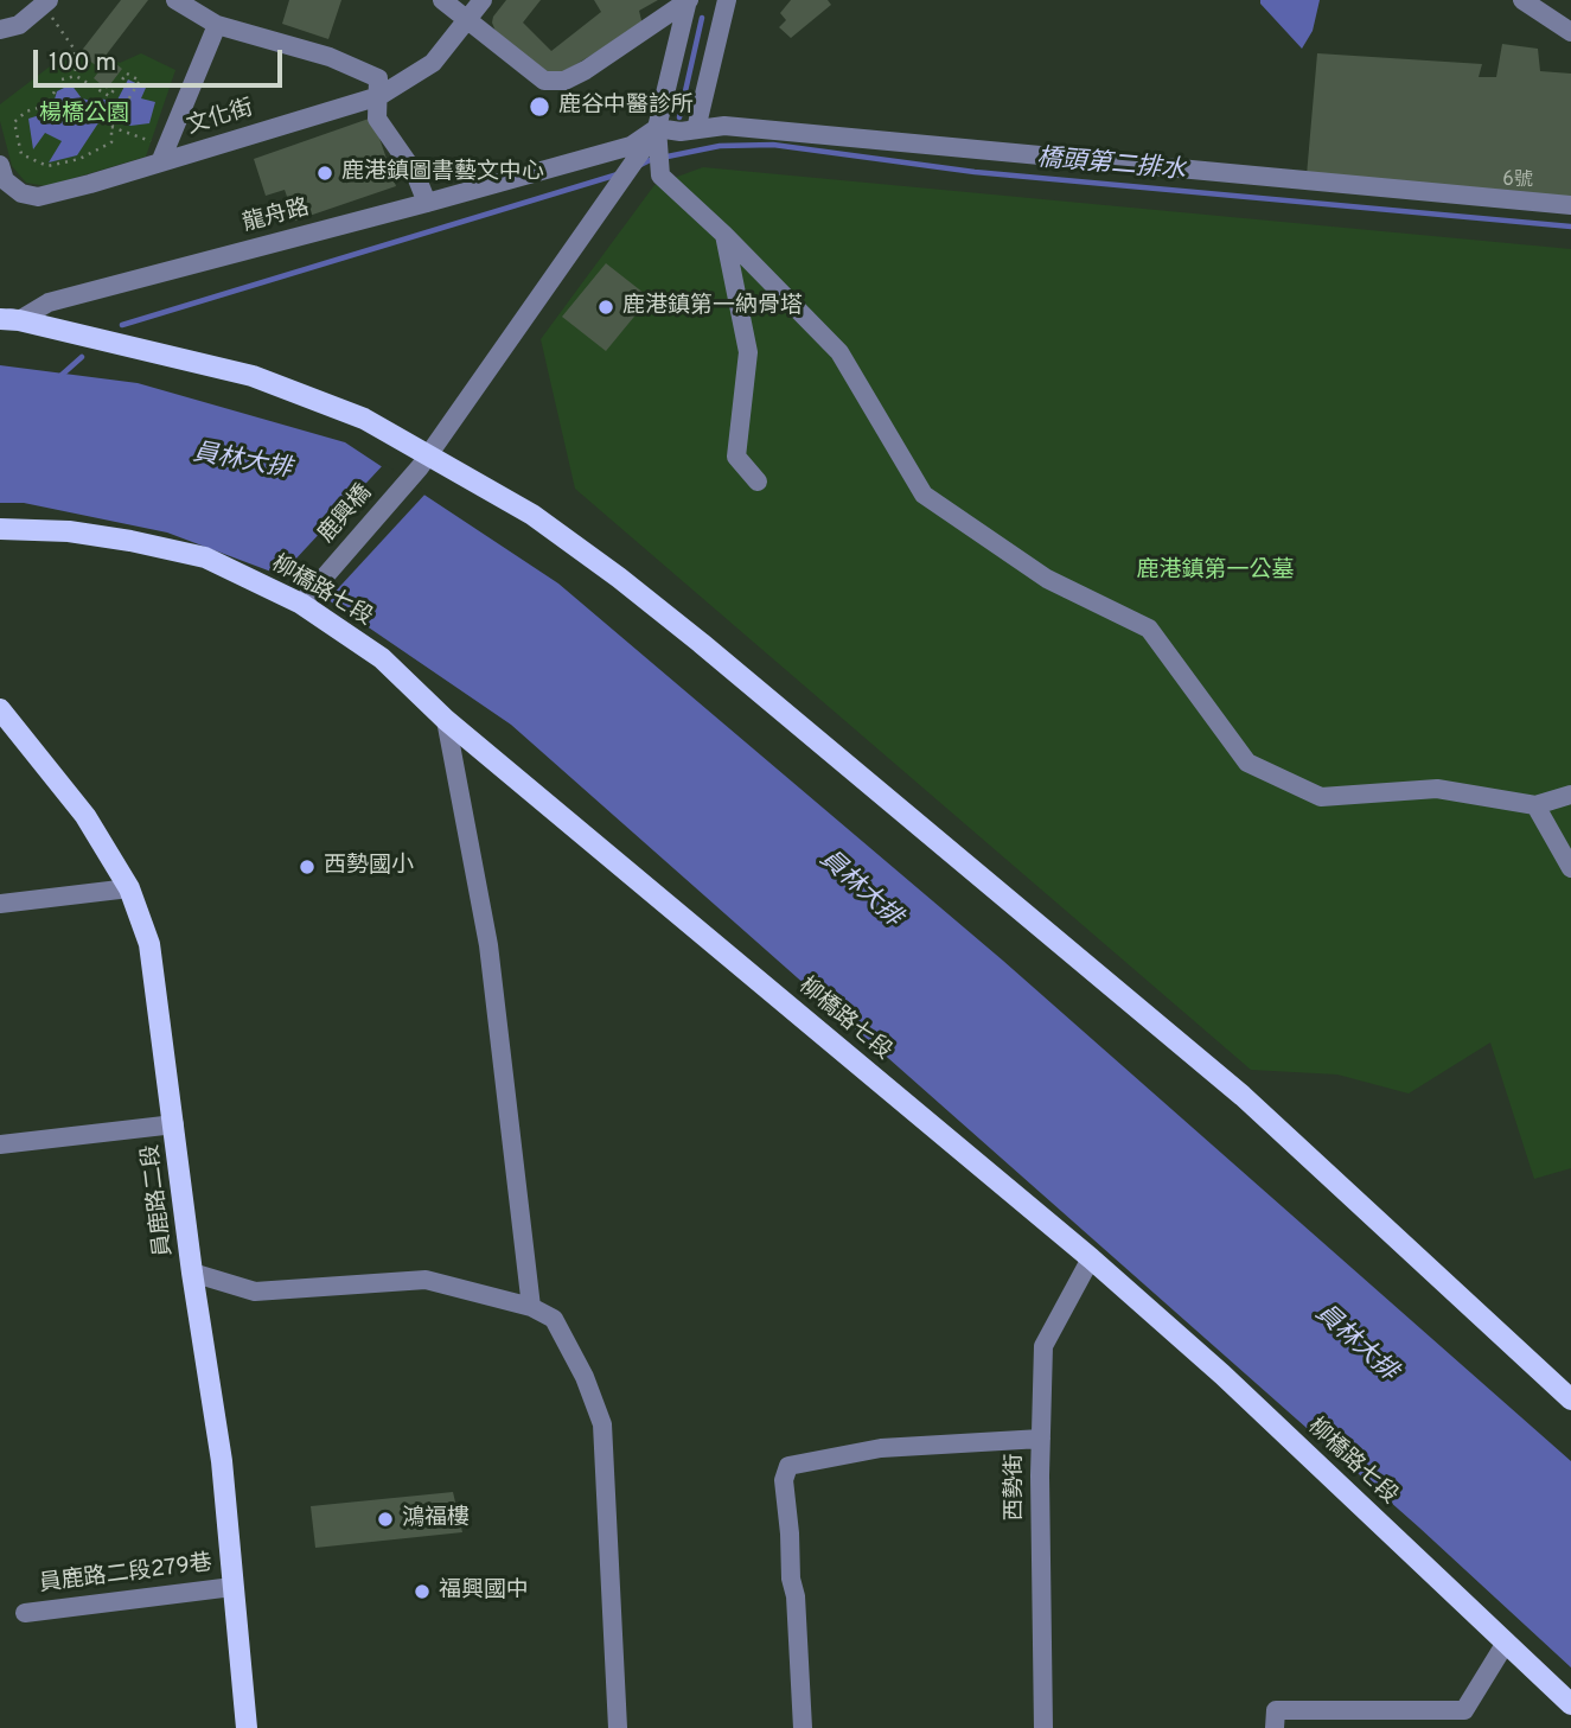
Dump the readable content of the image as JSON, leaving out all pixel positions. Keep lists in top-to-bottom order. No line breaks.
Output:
{"streets":{"main road":["柳橋路七段","員鹿路二段"],"street":["文化街","龍舟路","鹿興橋","西勢街","員鹿路二段279巷"]},"crossings":[["龍舟路","鹿興橋"],["鹿興橋","柳橋路七段"],["柳橋路七段","西勢街"],["員鹿路二段","員鹿路二段279巷"]],"water":["橋頭第二排水","員林大排"],"parks":["楊橋公園","鹿港鎮第一公墓"],"places":["鹿谷中醫診所","鹿港鎮圖書藝文中心","鹿港鎮第一納骨塔","西勢國小","鴻福樓","福興國中"],"house_numbers":["6號"],"scale_bar":"100 m"}
